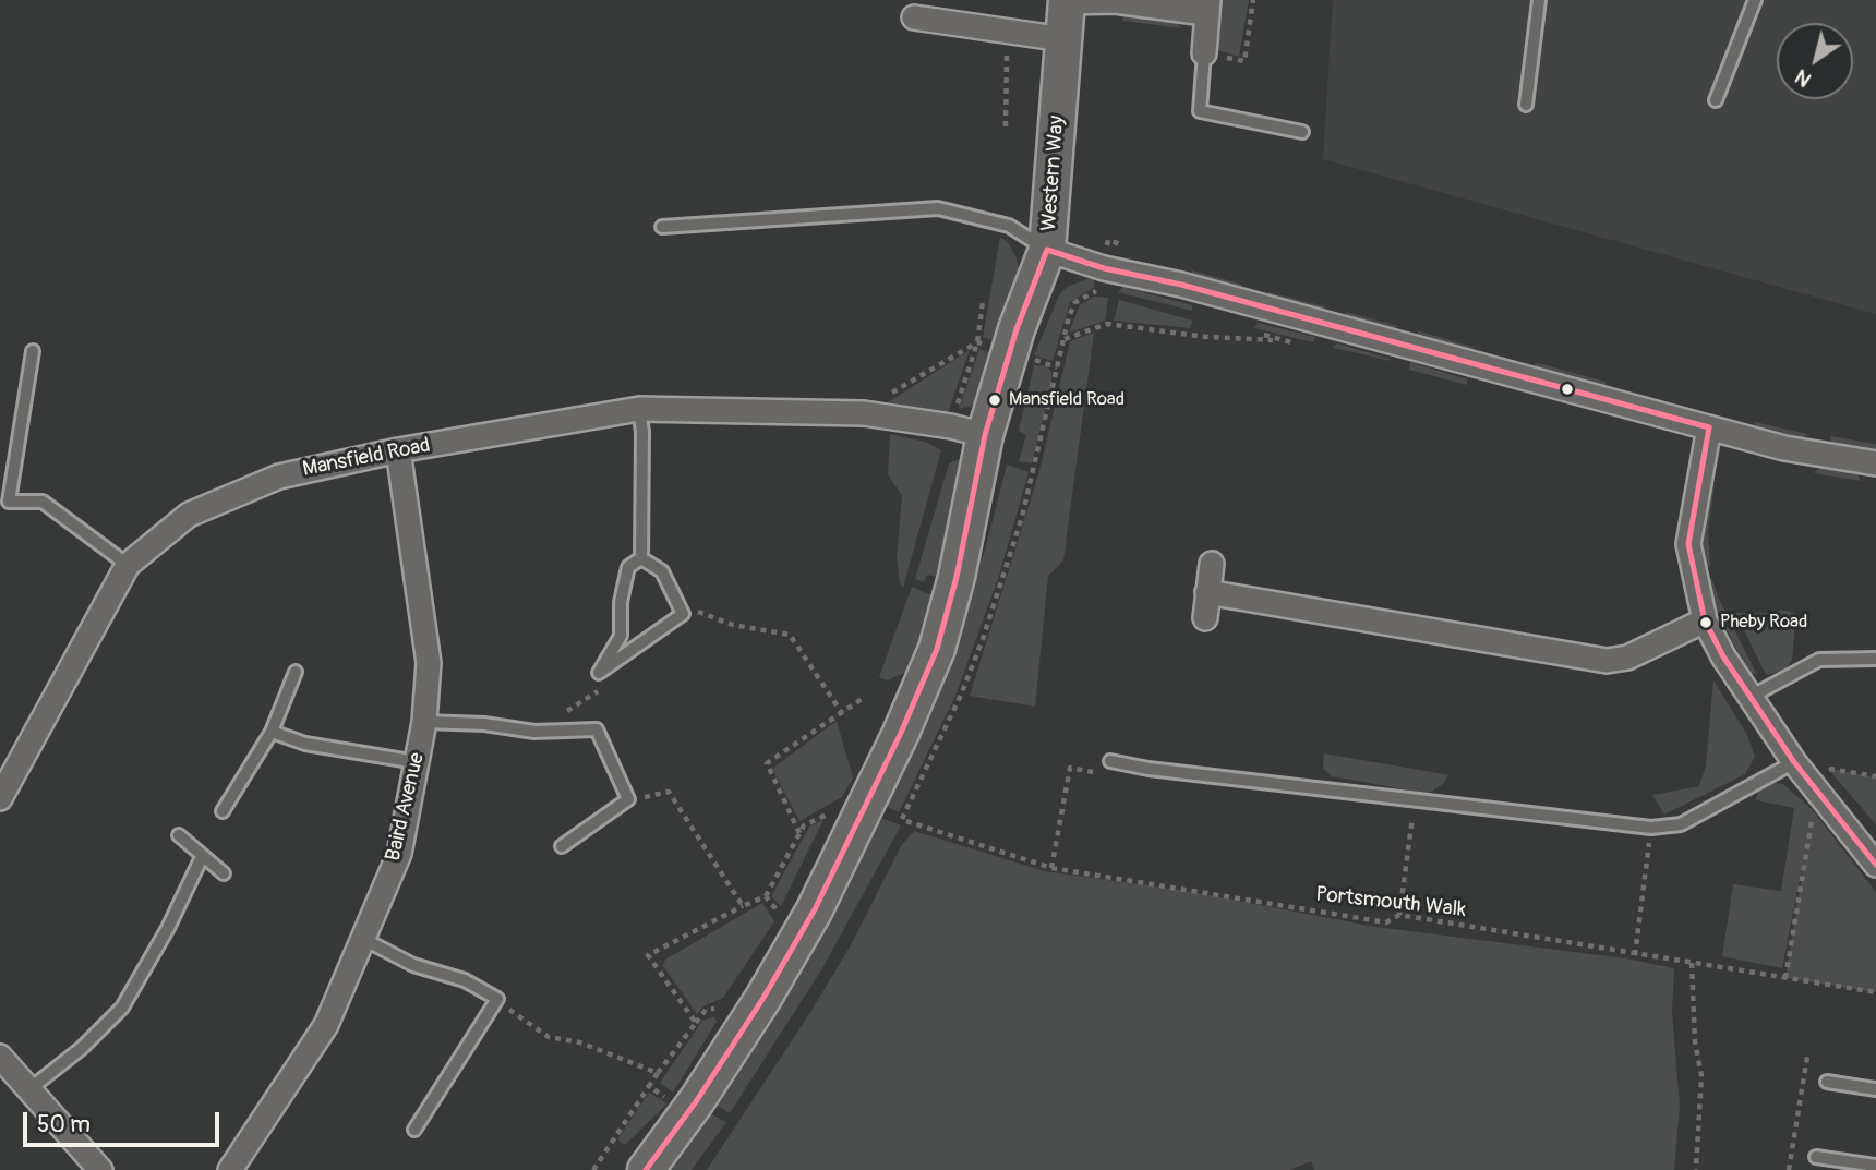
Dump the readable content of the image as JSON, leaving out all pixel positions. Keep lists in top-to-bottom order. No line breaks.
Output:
{"streets":{"street":["Western Way","Mansfield Road","Baird Avenue"],"path":["Portsmouth Walk"]},"crossings":[["Western Way","Mansfield Road"],["Mansfield Road","Baird Avenue"]],"places":["Mansfield Road","Pheby Road"],"scale_bar":"50 m","north":"bottom left"}
